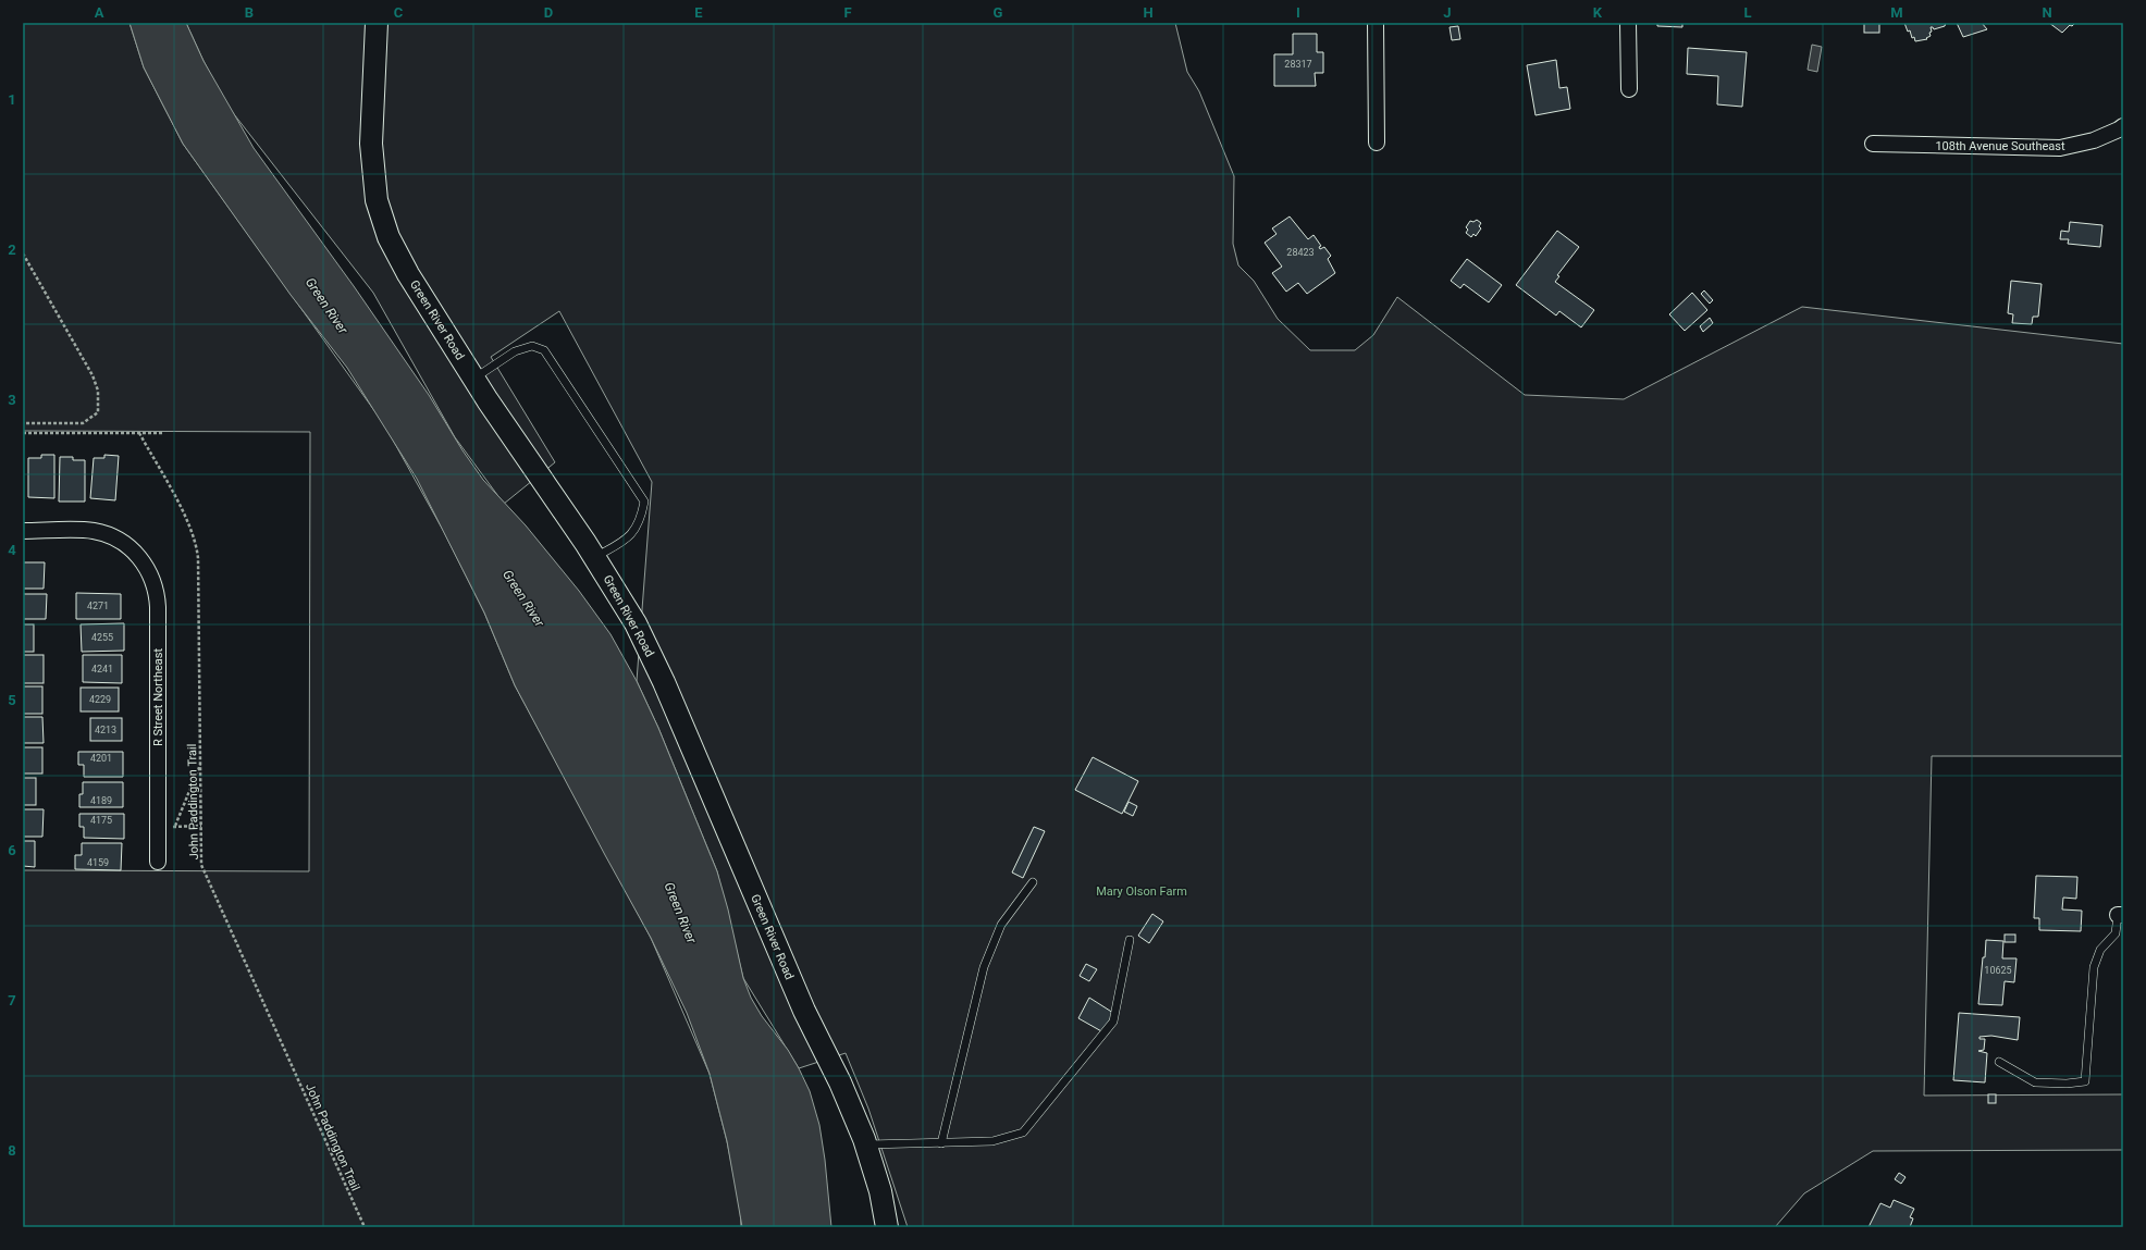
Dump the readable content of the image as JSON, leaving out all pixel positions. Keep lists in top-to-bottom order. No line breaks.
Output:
{"streets":{"street":["108th Avenue Southeast","Green River Road","R Street Northeast"],"path":["John Paddington Trail"]},"water":["Green River"],"parks":["Mary Olson Farm"],"house_numbers":["28317","28423","4271","4255","4241","4229","4213","4201","4189","4175","4159","10625"],"grid":{"columns":["A","B","C","D","E","F","G","H","I","J","K","L","M","N"],"rows":["1","2","3","4","5","6","7","8"]}}
